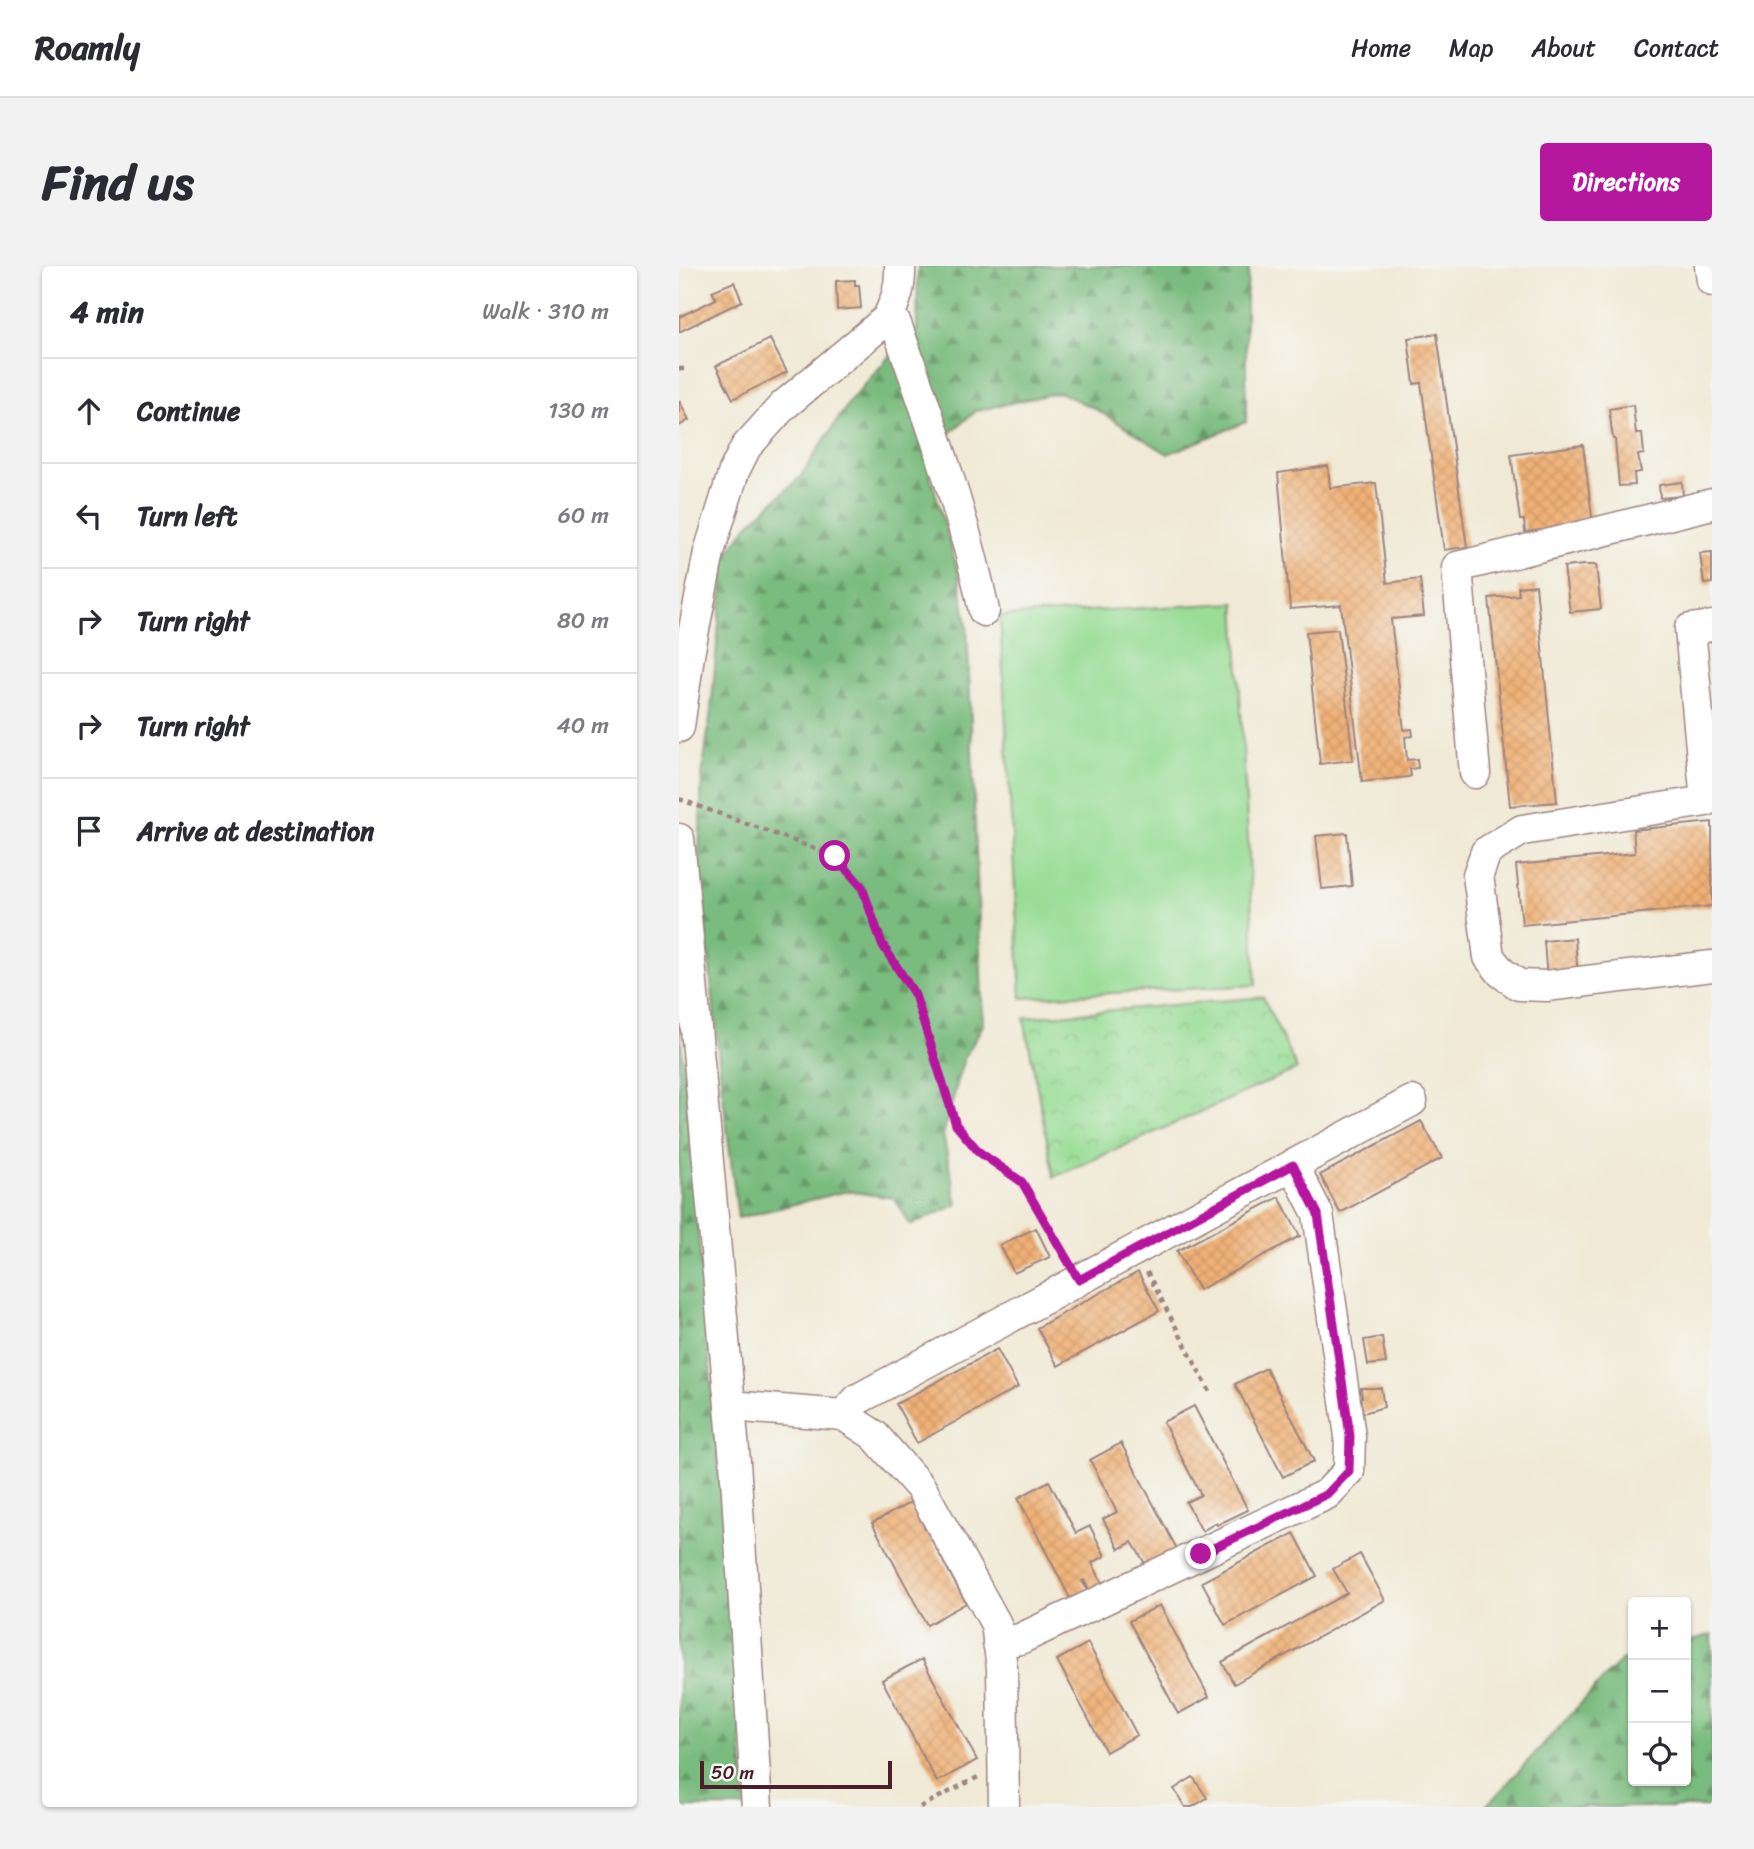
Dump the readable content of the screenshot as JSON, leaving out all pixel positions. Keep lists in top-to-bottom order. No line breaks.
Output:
{"scale_bar":"50 m","page":{"header":"Roamly","nav":["Home","Map","About","Contact"],"title":"Find us","buttons":"Directions","heading":["4 min","Walk · 310 m"],"list":[["Continue","130 m"],["Turn left","60 m"],["Turn right","80 m"],["Turn right","40 m"],"Arrive at destination"],"map_buttons":["+","−"],"scale":"50 m"}}
